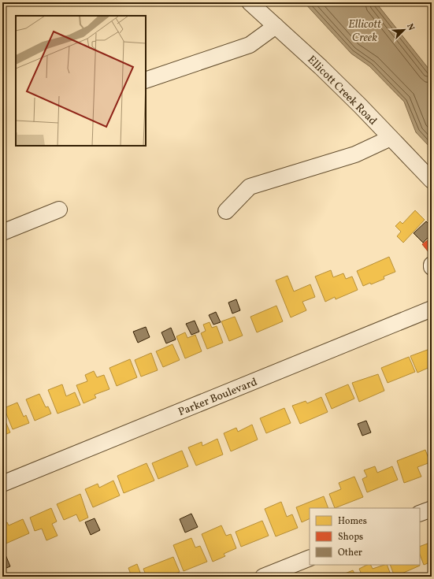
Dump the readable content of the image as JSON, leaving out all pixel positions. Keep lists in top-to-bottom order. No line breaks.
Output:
{"streets":{"street":["Ellicott Creek Road","Parker Boulevard"]},"water":["Ellicott Creek"],"legend":["Homes","Shops","Other"],"north":"top right"}
